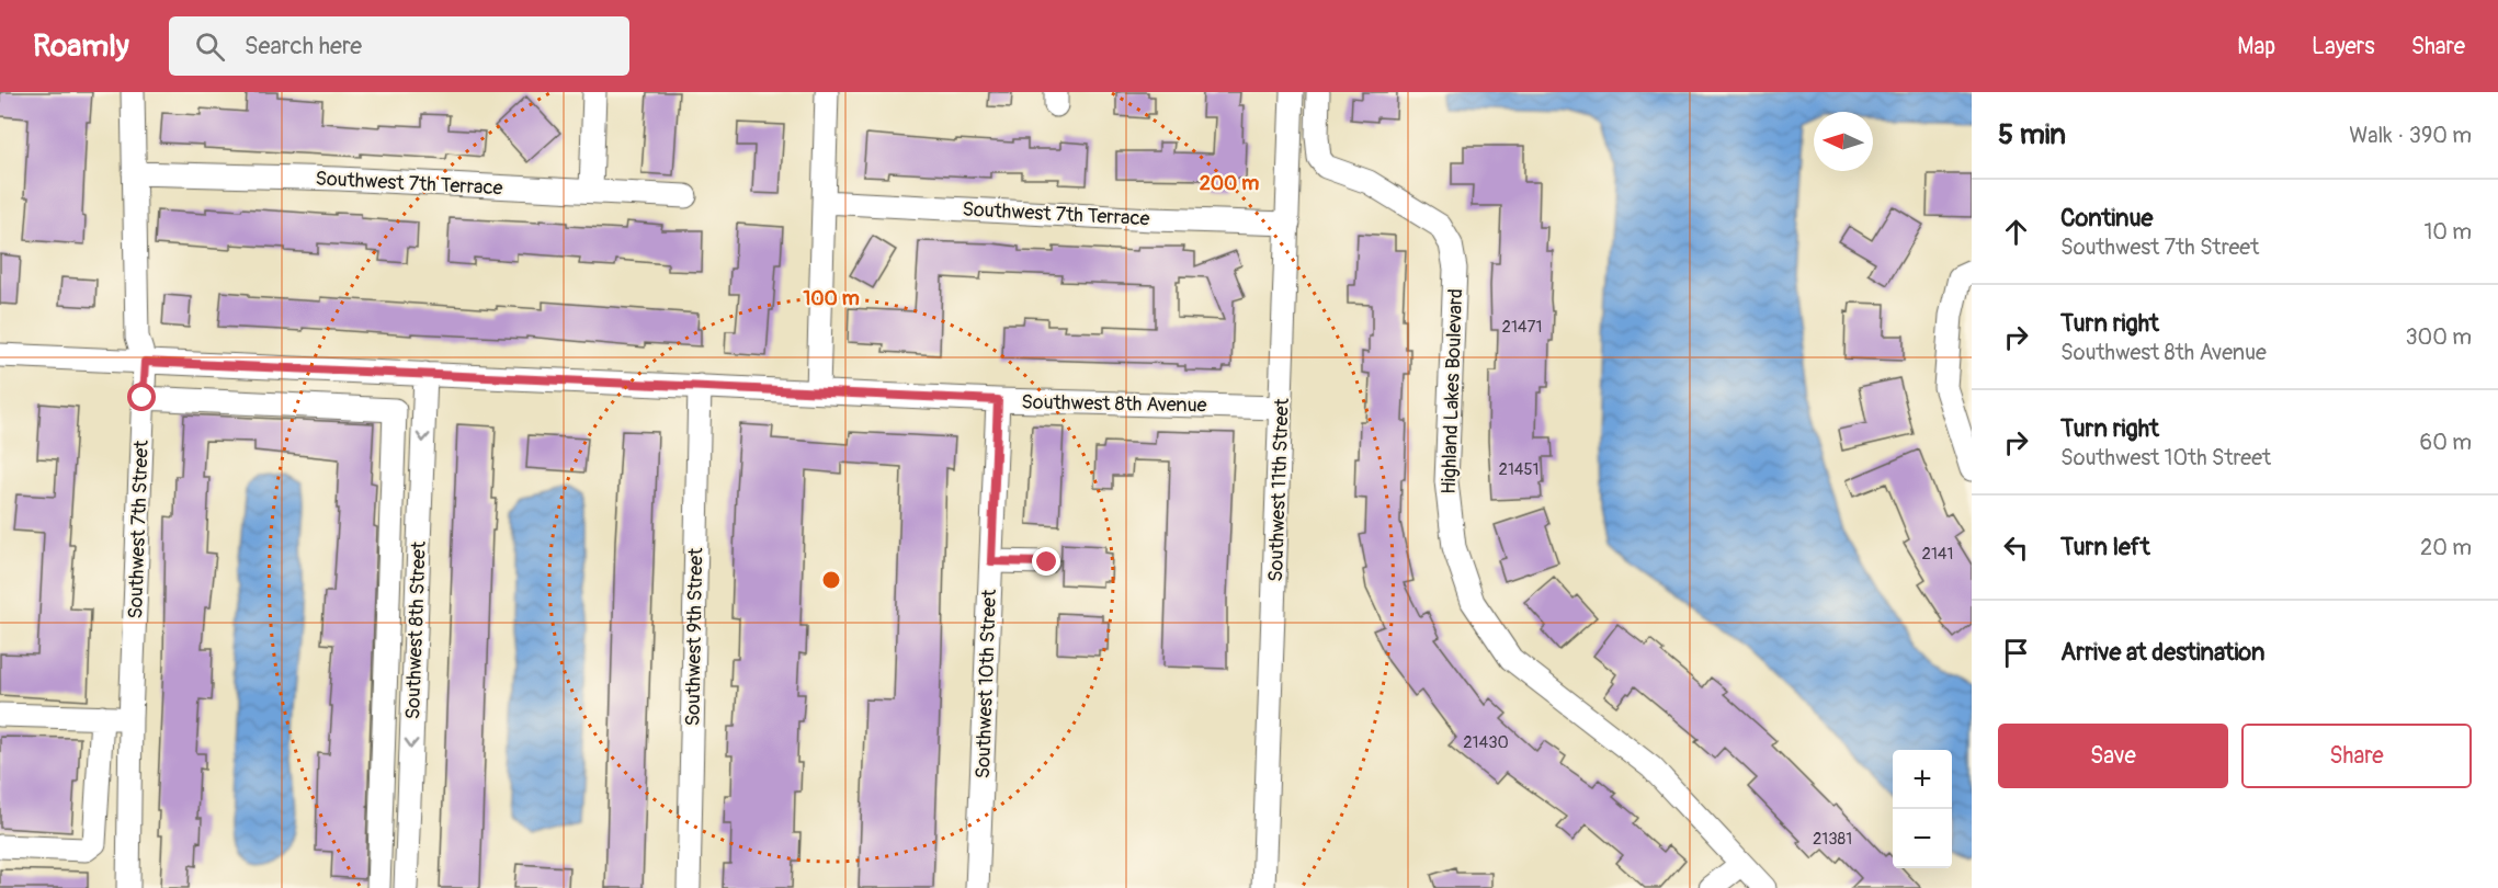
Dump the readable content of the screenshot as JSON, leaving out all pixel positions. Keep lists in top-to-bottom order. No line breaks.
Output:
{"streets":{"street":["Southwest 7th Terrace","Highland Lakes Boulevard","Southwest 8th Avenue","Southwest 11th Street","Southwest 7th Street","Southwest 8th Street","Southwest 9th Street","Southwest 10th Street"]},"crossings":[["Southwest 7th Terrace","Southwest 11th Street"],["Southwest 7th Terrace","Southwest 7th Street"],["Southwest 8th Avenue","Southwest 11th Street"],["Southwest 8th Avenue","Southwest 7th Street"],["Southwest 8th Avenue","Southwest 8th Street"],["Southwest 8th Avenue","Southwest 9th Street"],["Southwest 8th Avenue","Southwest 10th Street"]],"one_way":["Southwest 8th Street"],"house_numbers":["21471","21451","2141","21430","21381"],"north":"left","page":{"header":"Roamly","search":"Search here","nav":["Map","Layers","Share"],"heading":["5 min","Walk · 390 m"],"list":[["Continue","Southwest 7th Street","10 m"],["Turn right","Southwest 8th Avenue","300 m"],["Turn right","Southwest 10th Street","60 m"],["Turn left","20 m"],"Arrive at destination"],"buttons":["Save","Share"],"map_buttons":["+","−"]},"rings":["200 m","100 m"]}
